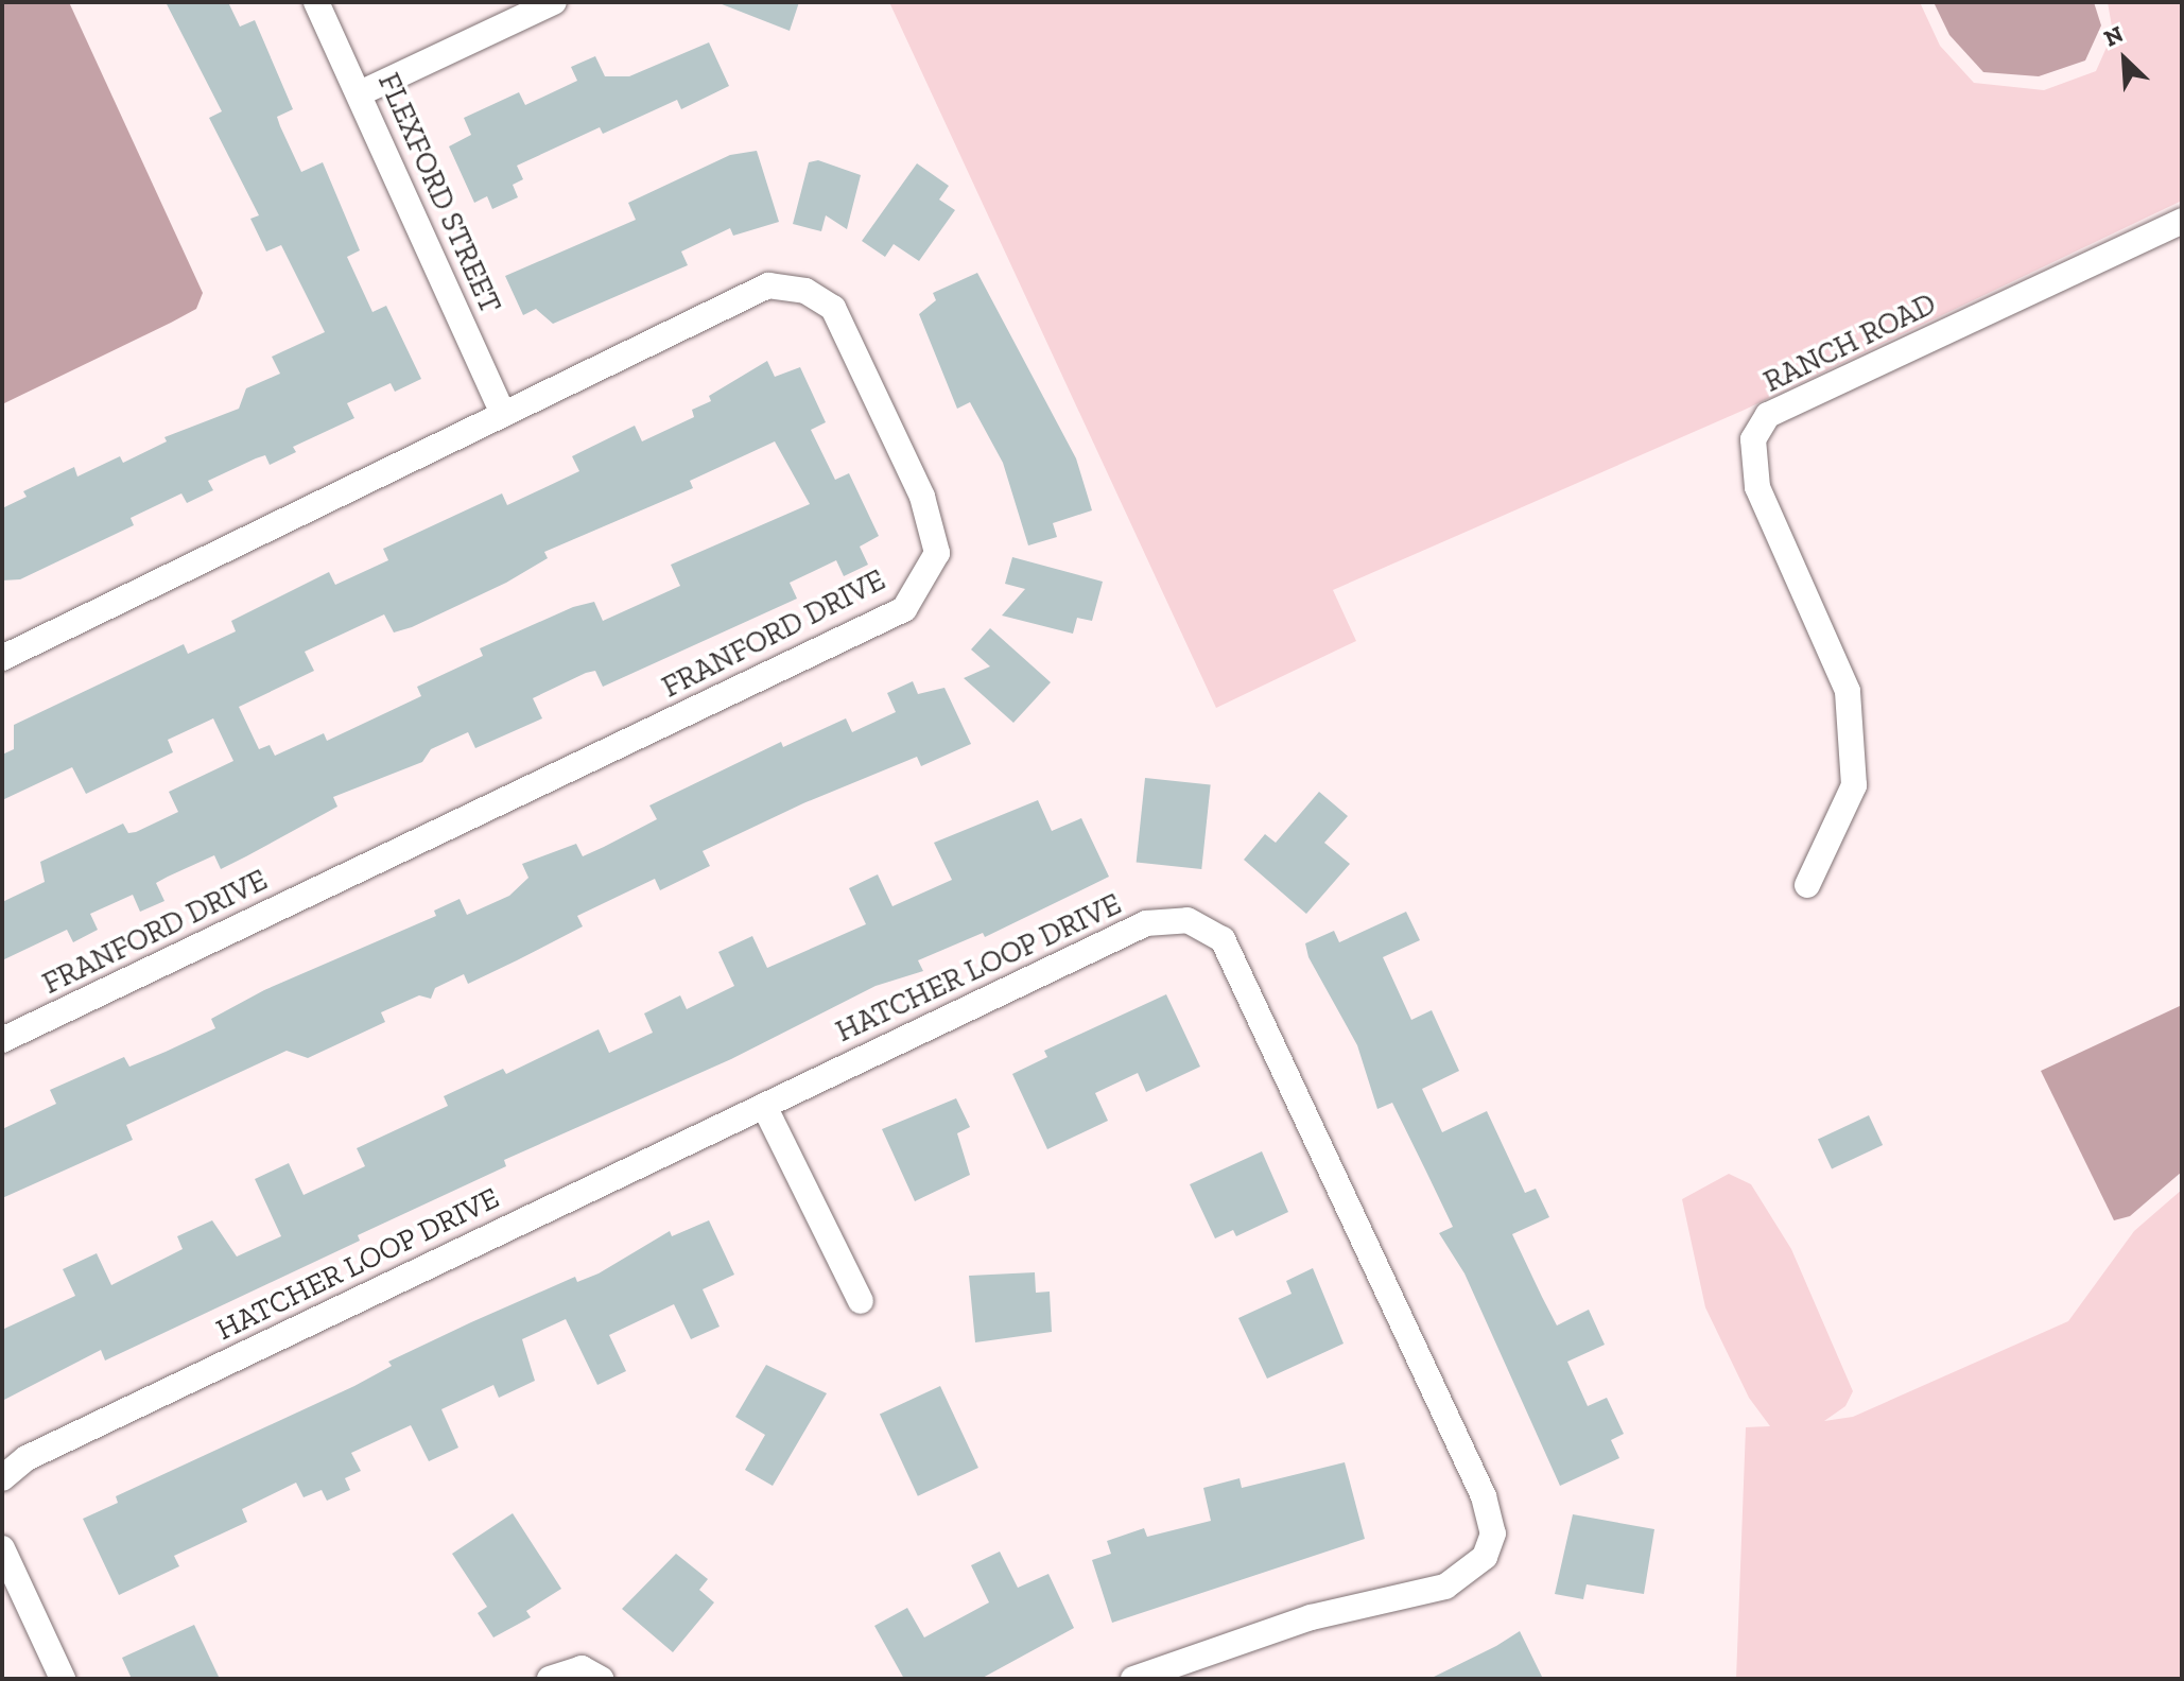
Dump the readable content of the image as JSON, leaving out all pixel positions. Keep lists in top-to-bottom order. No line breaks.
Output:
{"streets":{"street":["FLEXFORD STREET","RANCH ROAD","FRANFORD DRIVE","HATCHER LOOP DRIVE"]},"crossings":[["FLEXFORD STREET","FRANFORD DRIVE"]],"north":"top left"}
